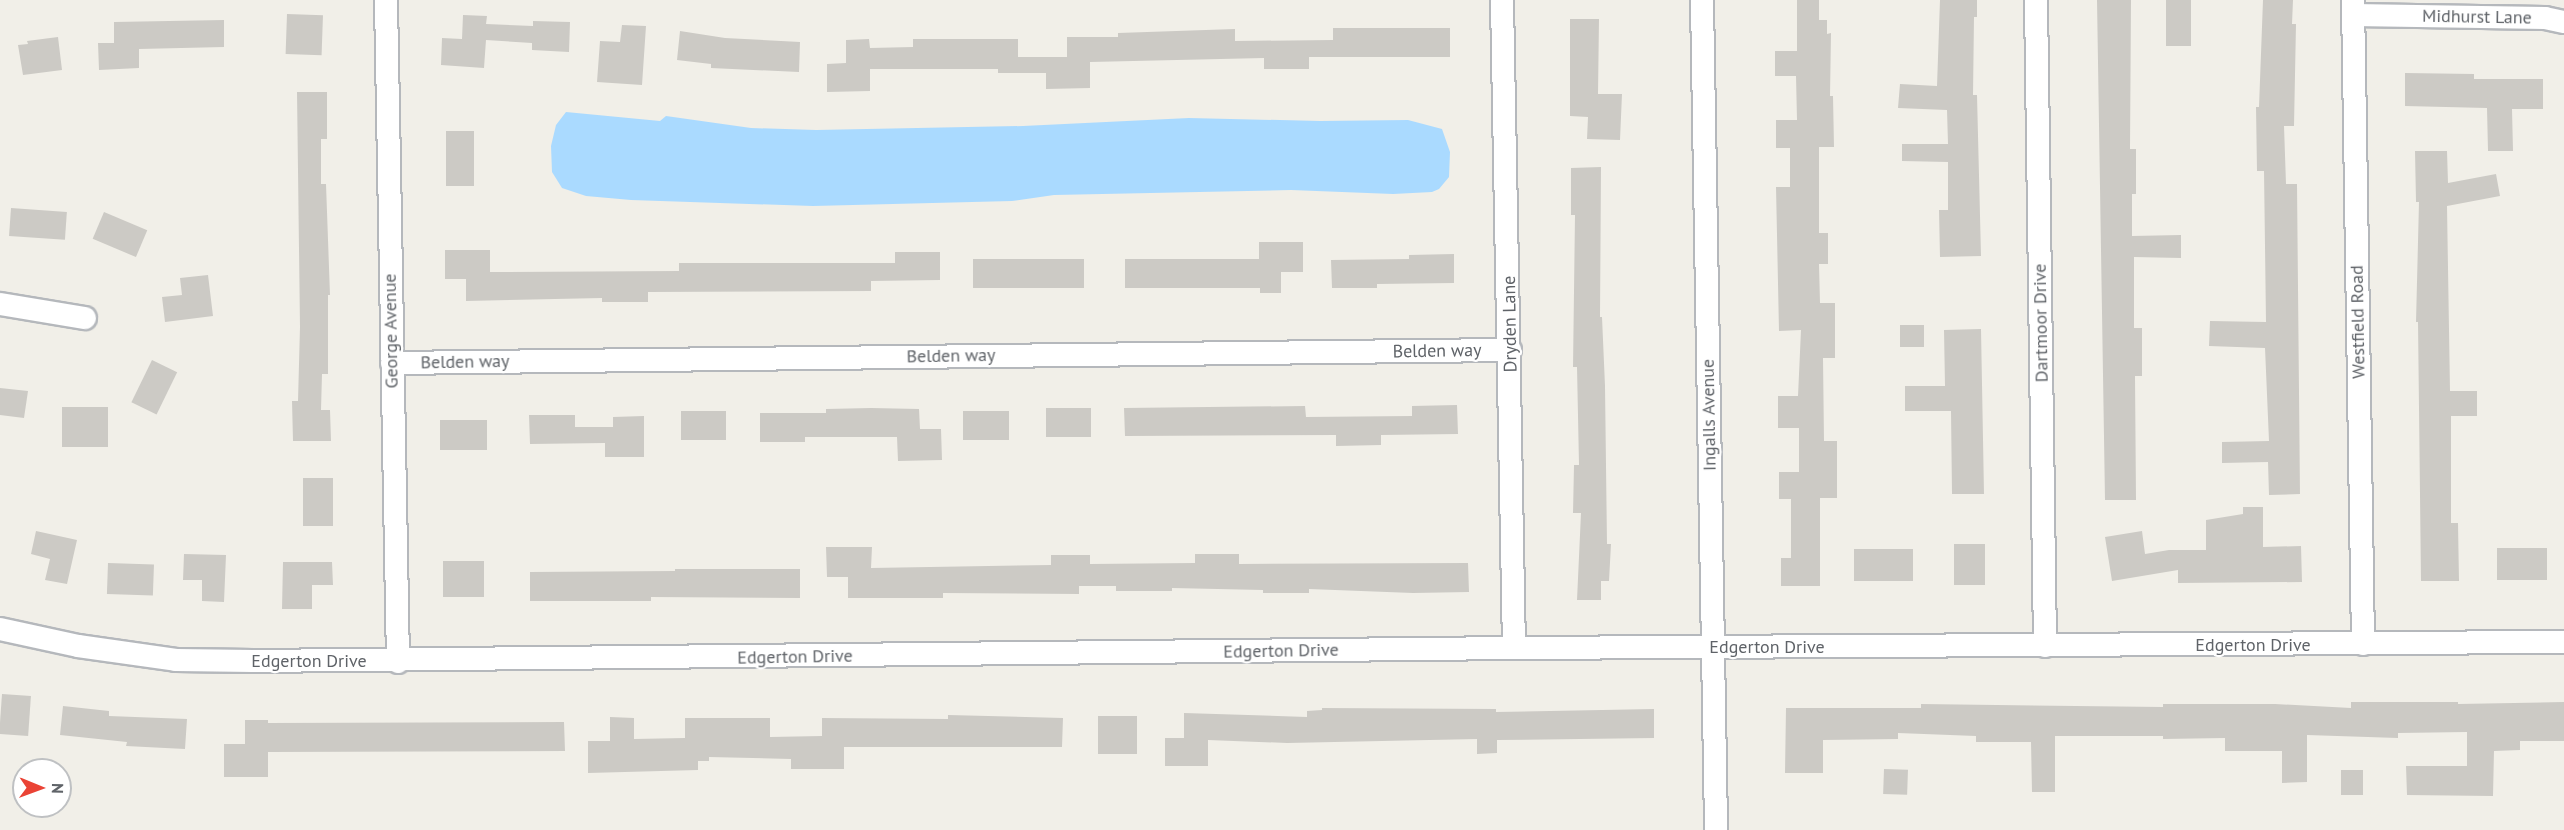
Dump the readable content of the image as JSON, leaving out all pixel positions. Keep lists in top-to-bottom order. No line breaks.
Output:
{"streets":{"street":["Midhurst Lane","Westfield Road","Dartmoor Drive","Dryden Lane","George Avenue","Belden way","Ingalls Avenue","Edgerton Drive"]},"crossings":[["Midhurst Lane","Westfield Road"],["Westfield Road","Edgerton Drive"],["Dartmoor Drive","Edgerton Drive"],["Dryden Lane","Belden way"],["Dryden Lane","Edgerton Drive"],["George Avenue","Belden way"],["George Avenue","Edgerton Drive"],["Ingalls Avenue","Edgerton Drive"]],"north":"right"}
